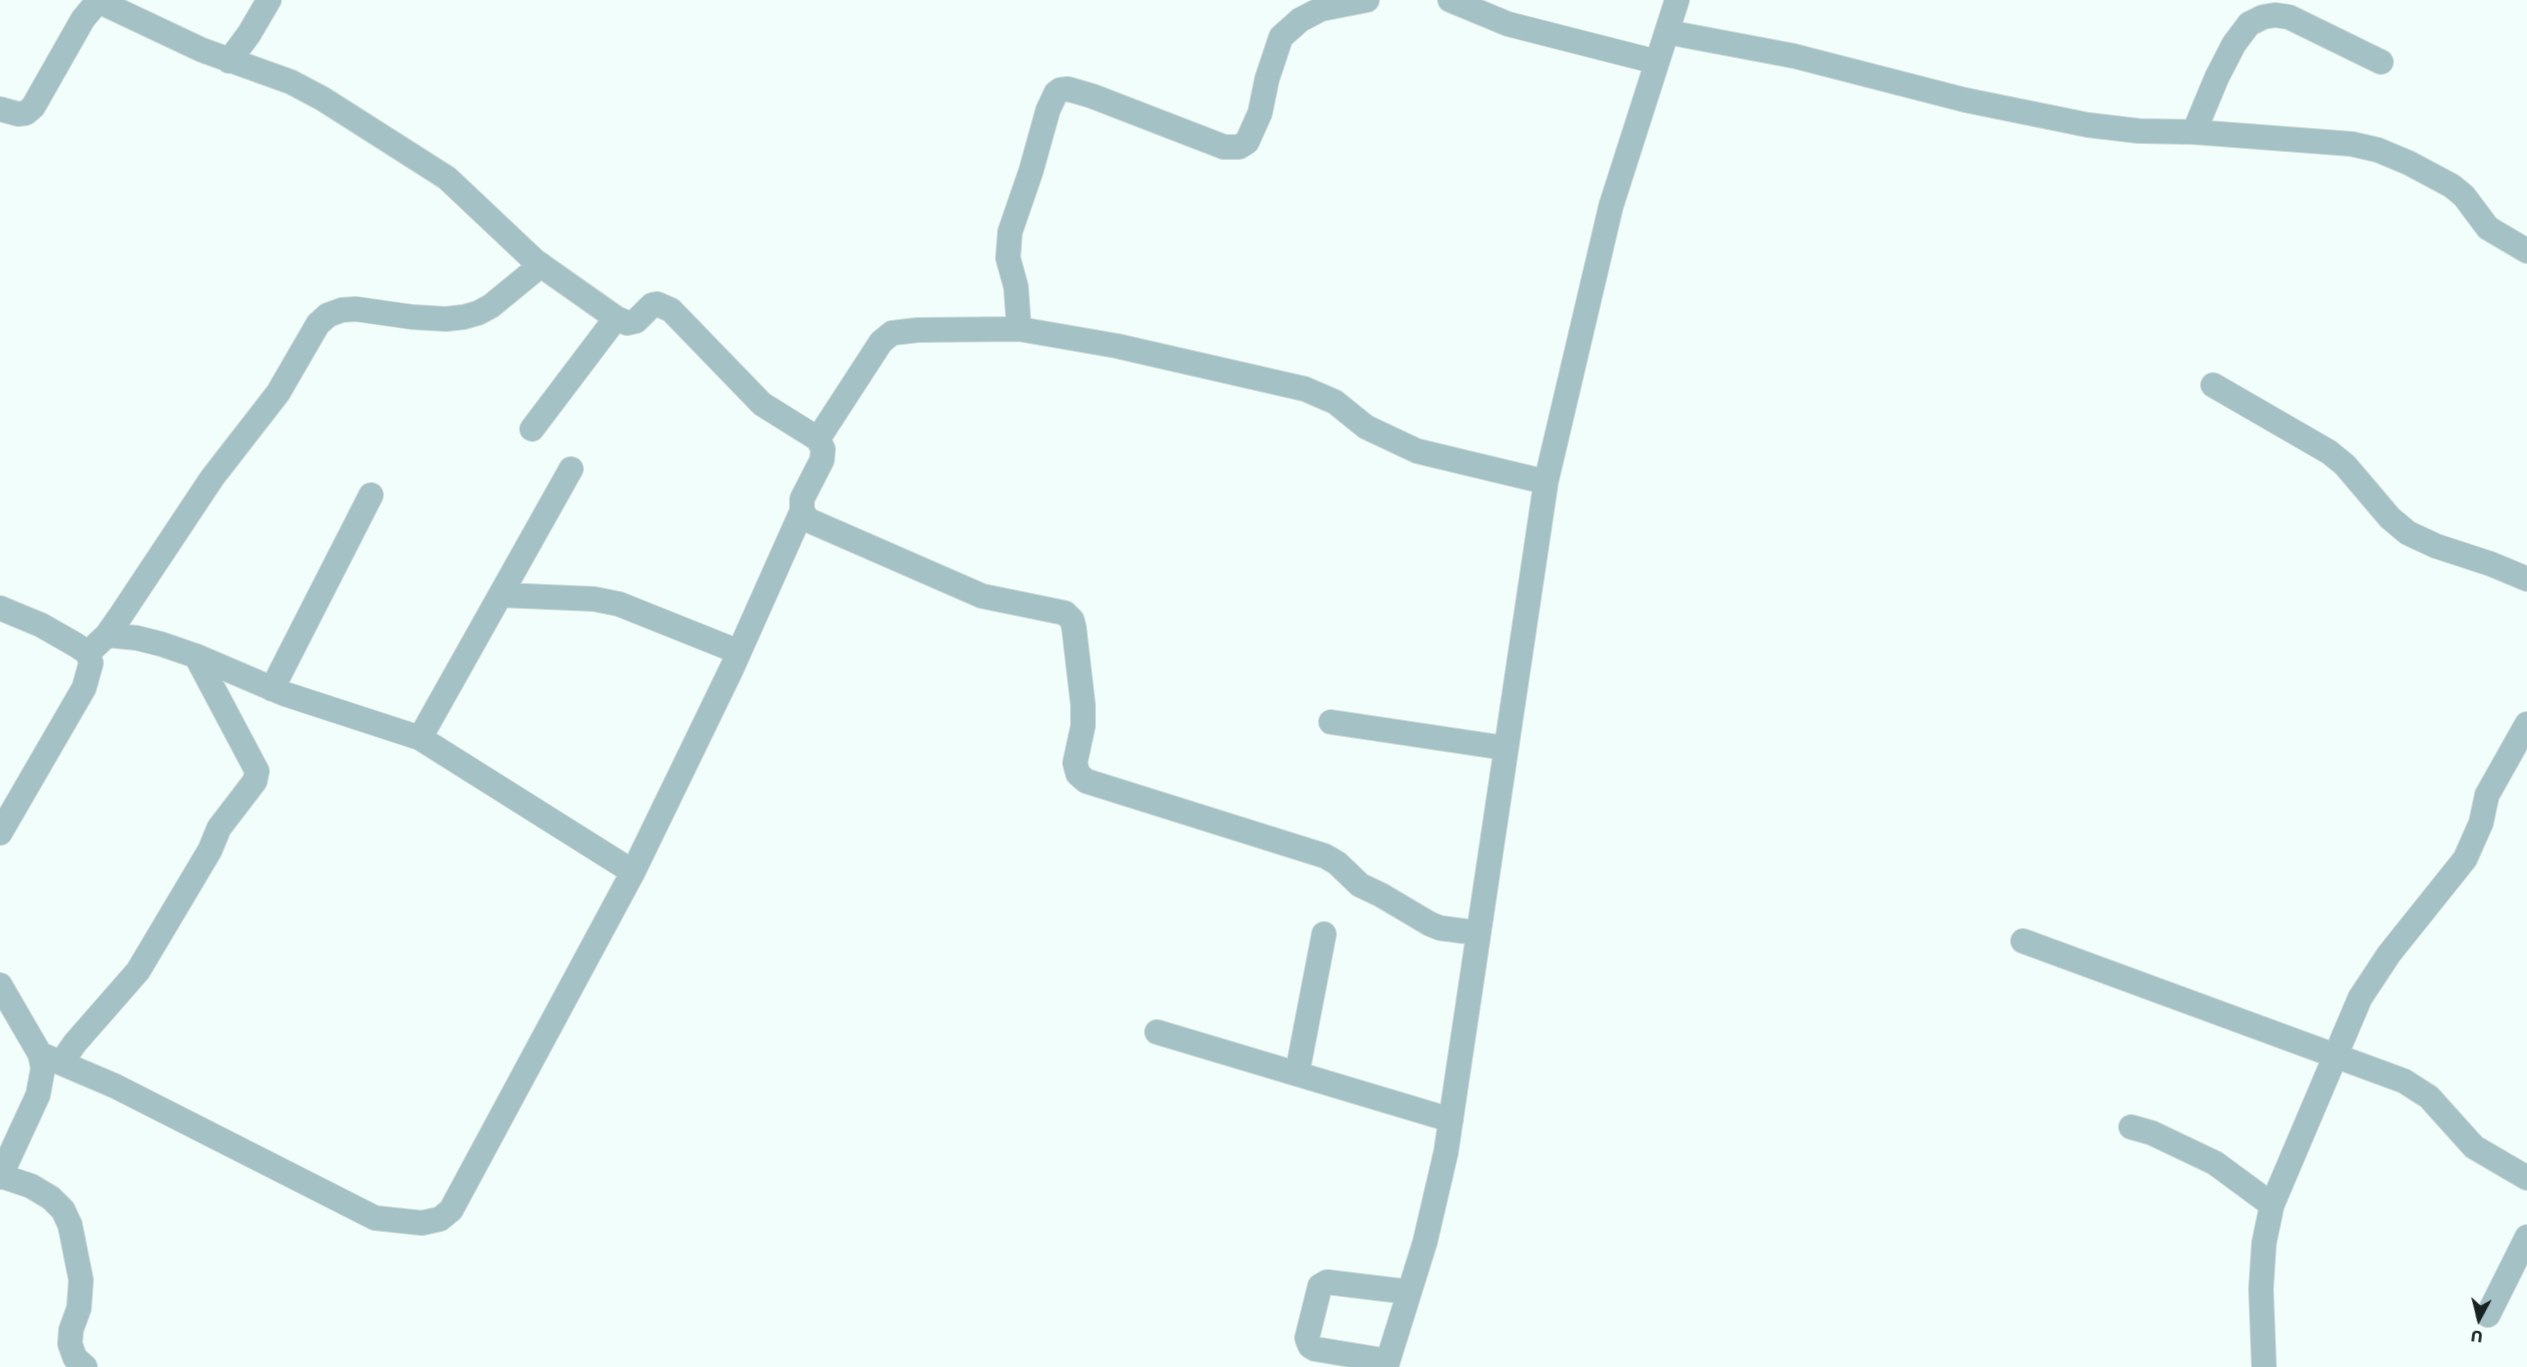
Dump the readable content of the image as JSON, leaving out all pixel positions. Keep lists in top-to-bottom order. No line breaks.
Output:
{"north":"bottom"}
